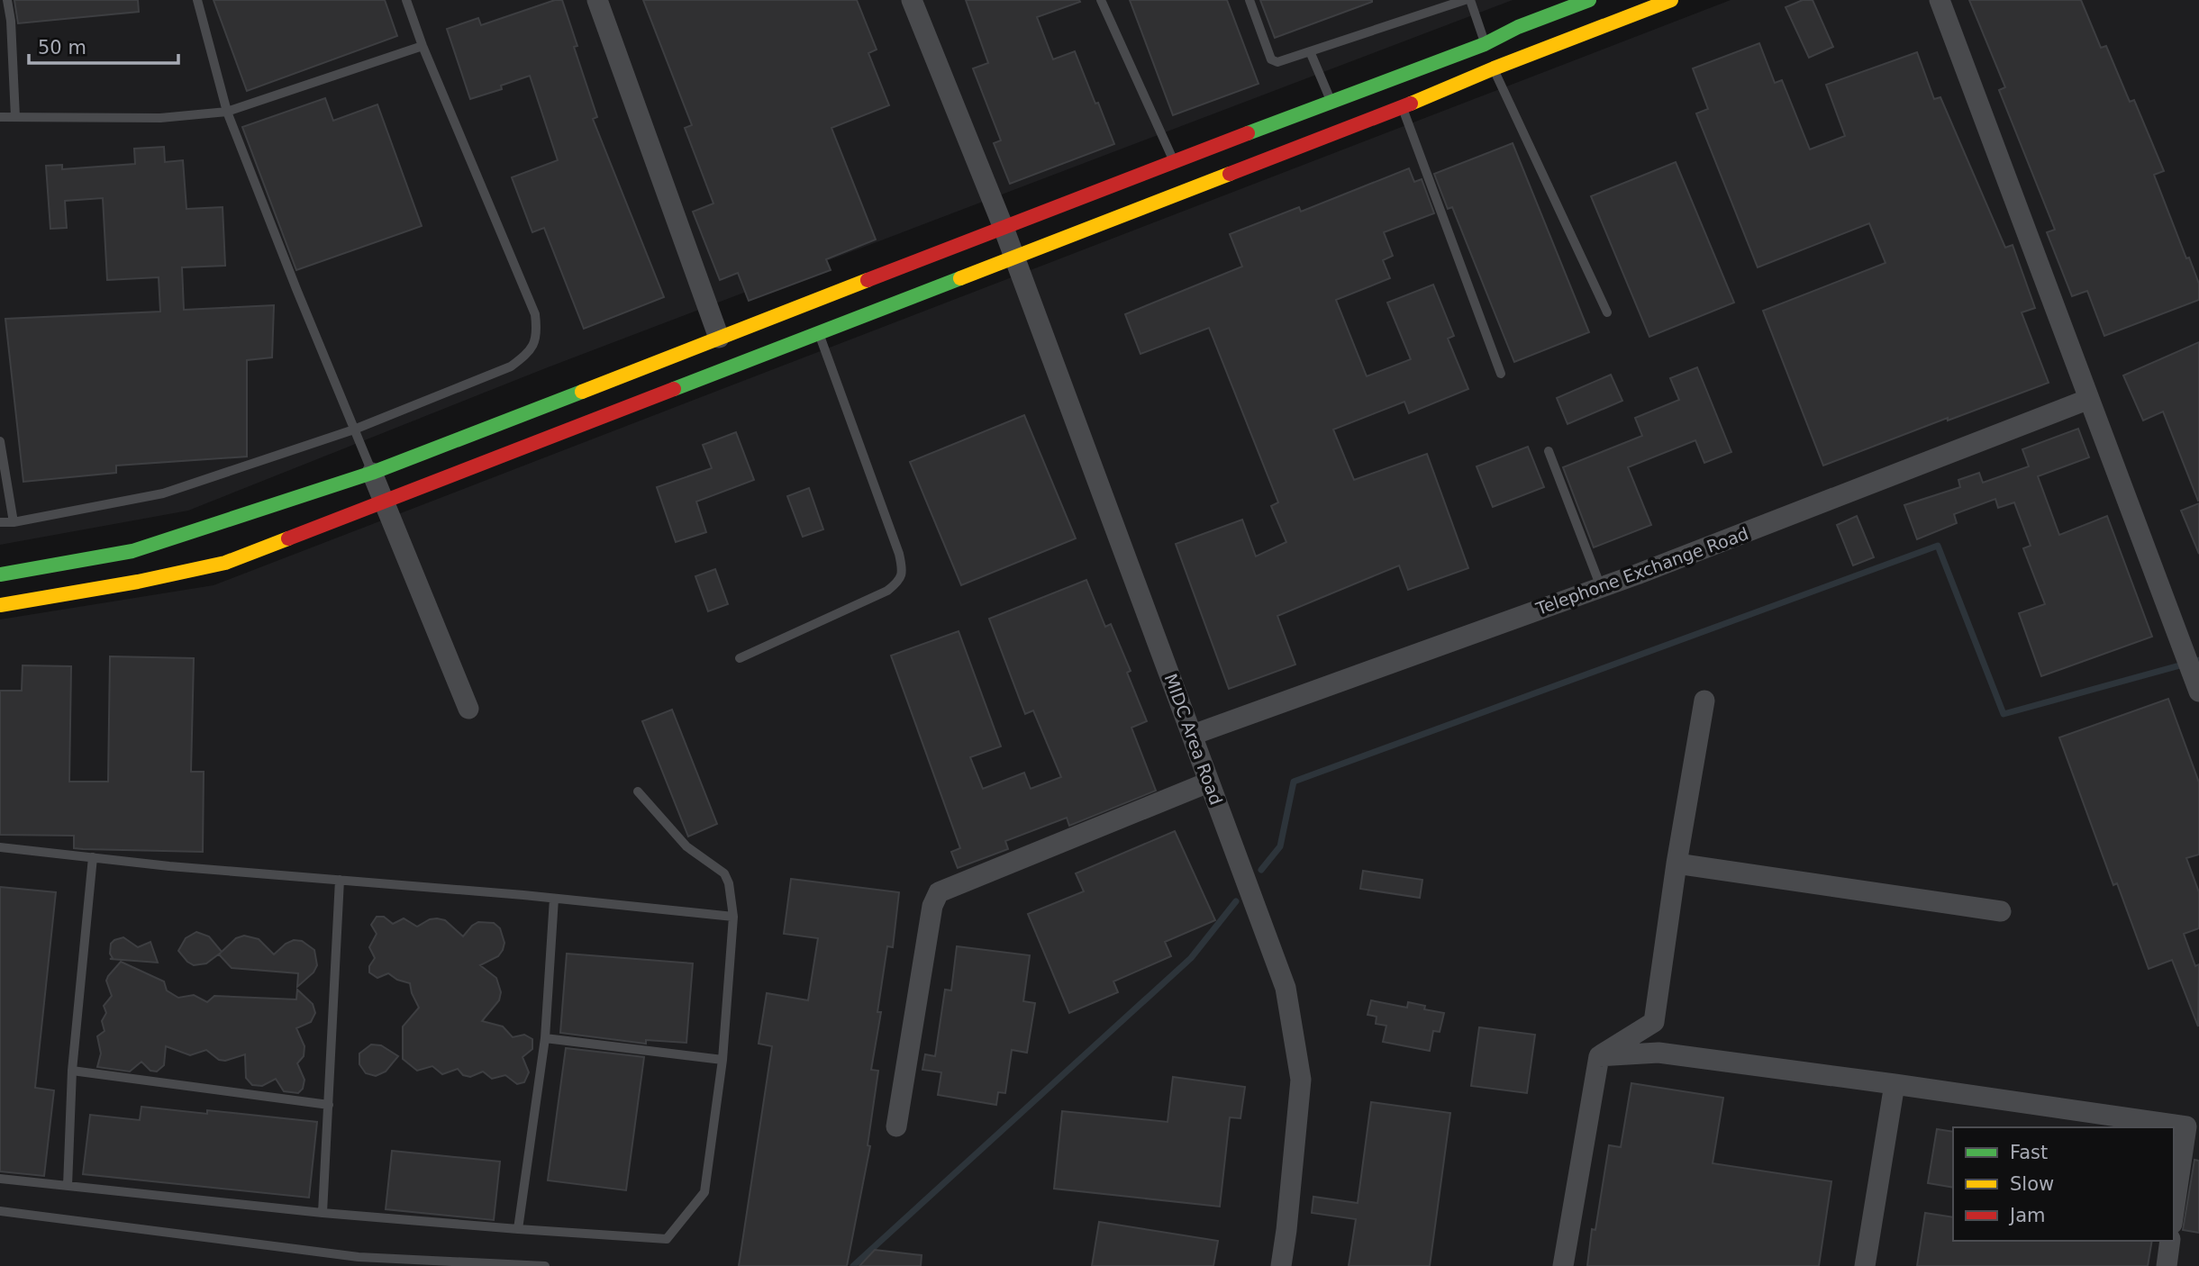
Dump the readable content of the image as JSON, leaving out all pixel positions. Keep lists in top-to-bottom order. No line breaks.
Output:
{"streets":{"street":["Telephone Exchange Road","MIDC Area Road"]},"crossings":[["Telephone Exchange Road","MIDC Area Road"]],"legend":["Fast","Slow","Jam"],"scale_bar":"50 m"}
